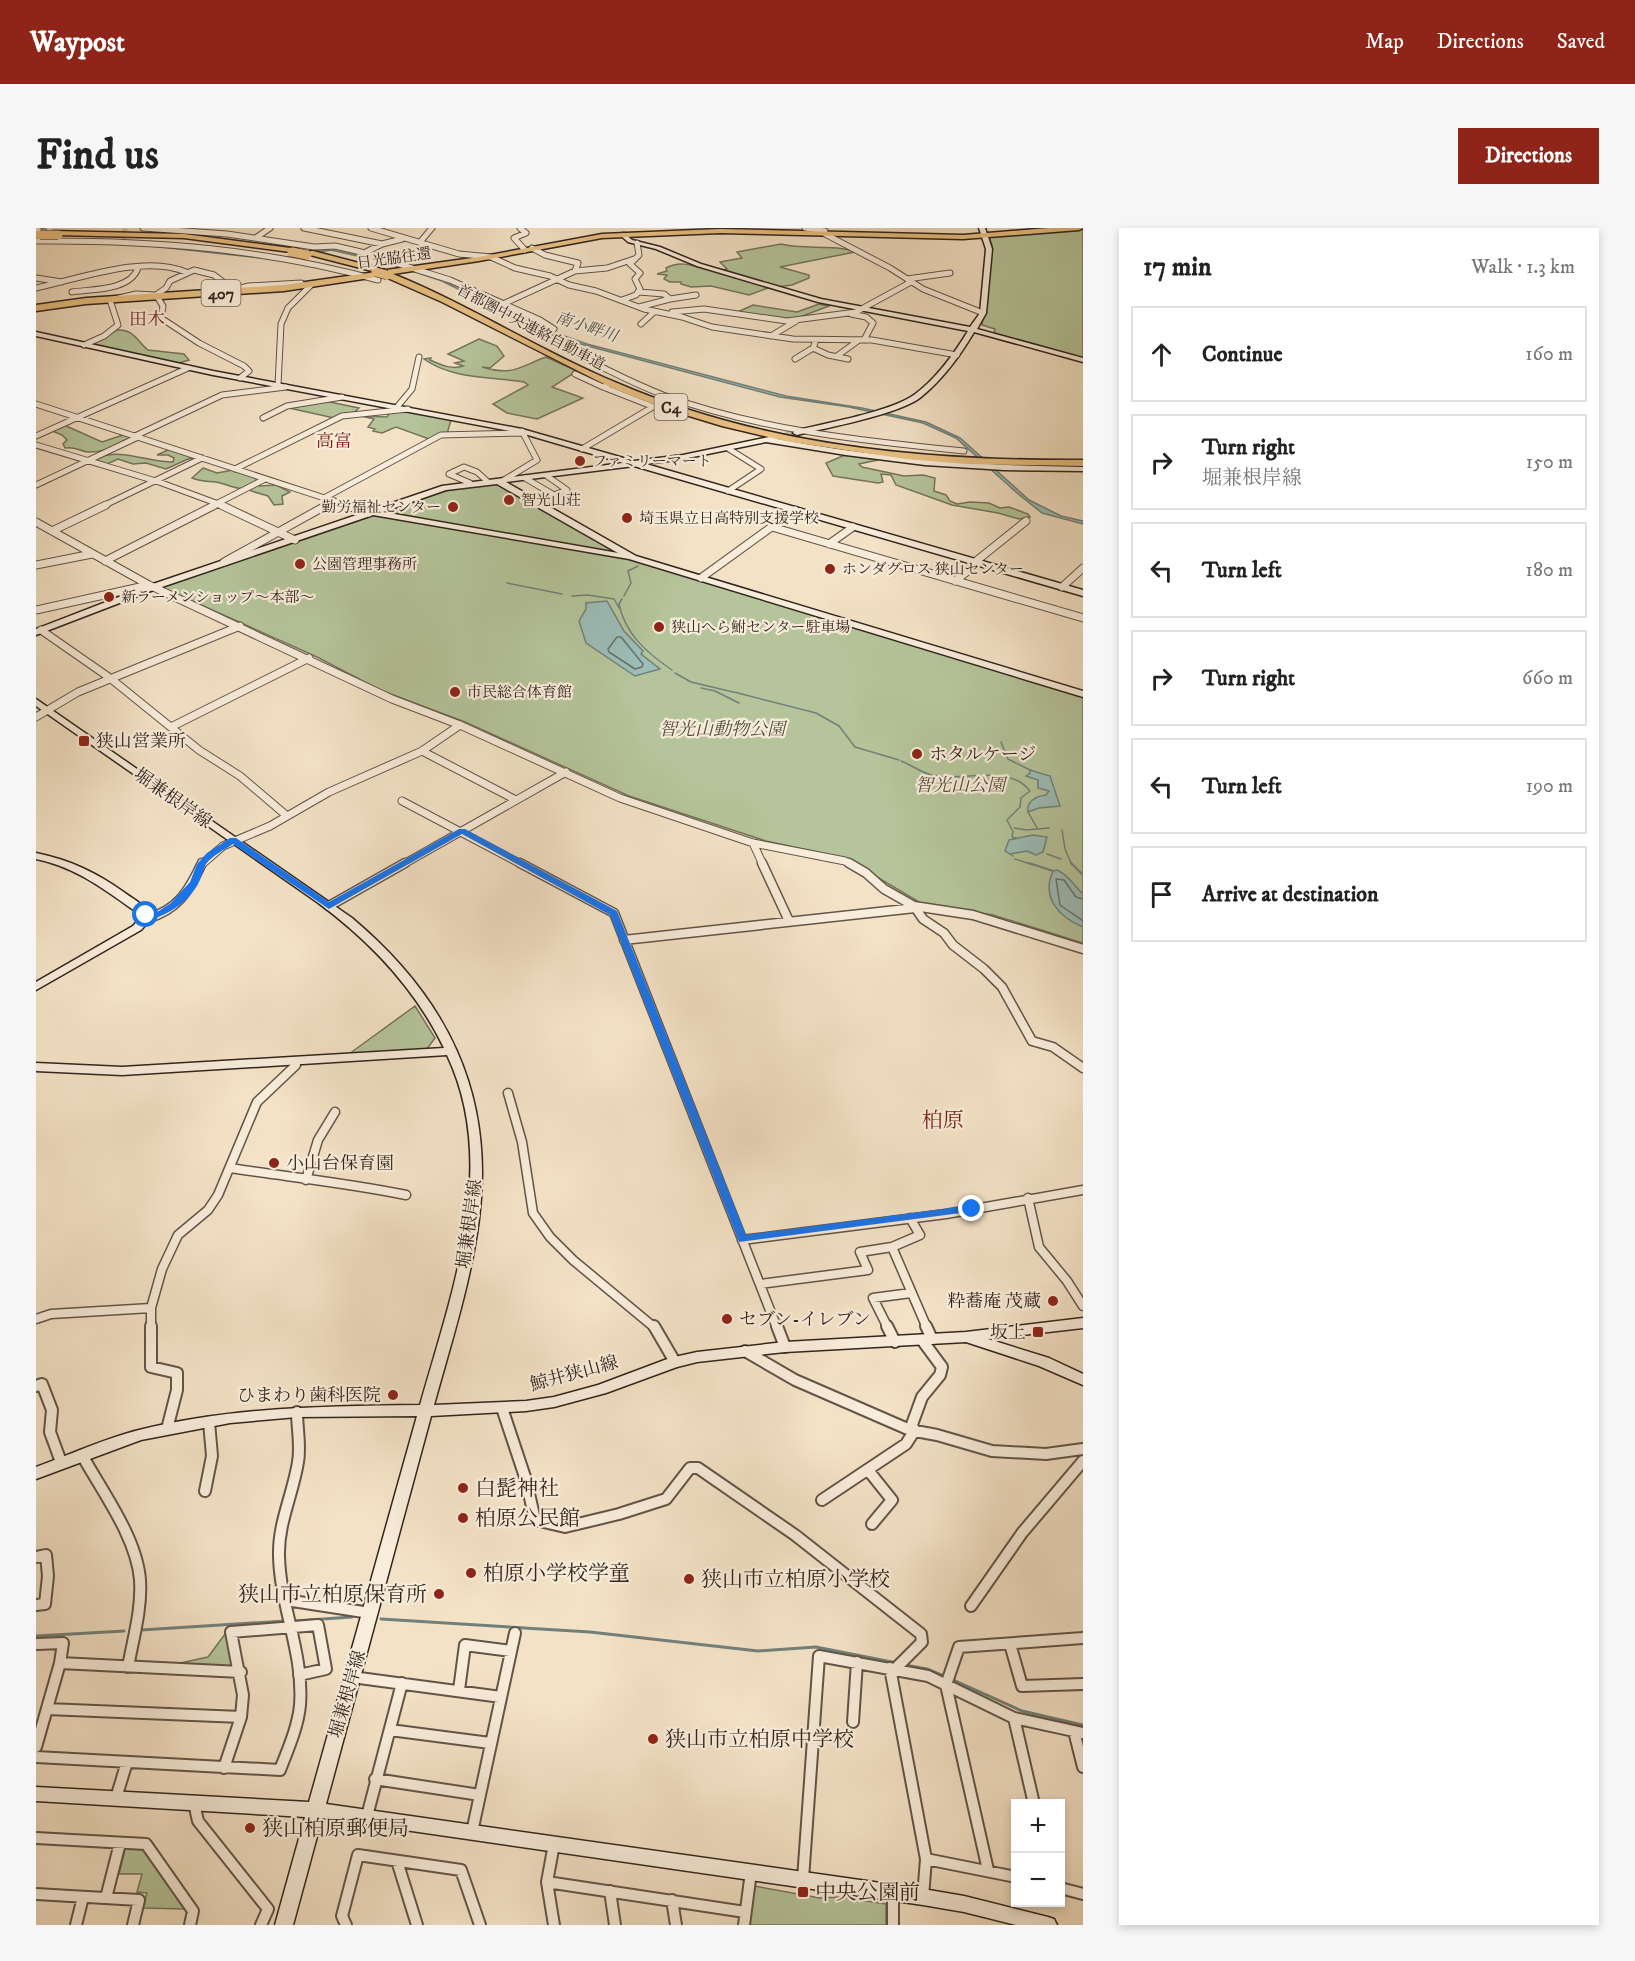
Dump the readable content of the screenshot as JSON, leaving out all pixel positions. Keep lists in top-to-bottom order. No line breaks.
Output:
{"streets":{"highway":["日光脇往還","407","首都圏中央連絡自動車道","C4"],"street":["堀兼根岸線","鯨井狭山線"]},"crossings":[["堀兼根岸線","鯨井狭山線"]],"districts":["田木","高富","柏原"],"water":["南小畔川"],"parks":["智光山動物公園","智光山公園"],"places":{"other":["ファミリーマート","智光山荘","勤労福祉センター","埼玉県立日高特別支援学校","公園管理事務所","ホンダグロス 狭山センター","新ラーメンショップ～本部～","狭山へら鮒センター駐車場","市民総合体育館","ホタルケージ","小山台保育園","粋蕎庵 茂蔵","セブン-イレブン","ひまわり歯科医院","白髭神社","柏原公民館","柏原小学校学童","狭山市立柏原小学校","狭山市立柏原保育所","狭山市立柏原中学校","狭山柏原郵便局"],"transit":["狭山営業所","坂上","中央公園前"]},"page":{"header":"Waypost","nav":["Map","Directions","Saved"],"buttons":"Directions","title":"Find us","heading":["17 min","Walk · 1.3 km"],"list":[["Continue","160 m"],["Turn right","堀兼根岸線","150 m"],["Turn left","180 m"],["Turn right","660 m"],["Turn left","190 m"],"Arrive at destination"],"map_buttons":["+","−"]}}
